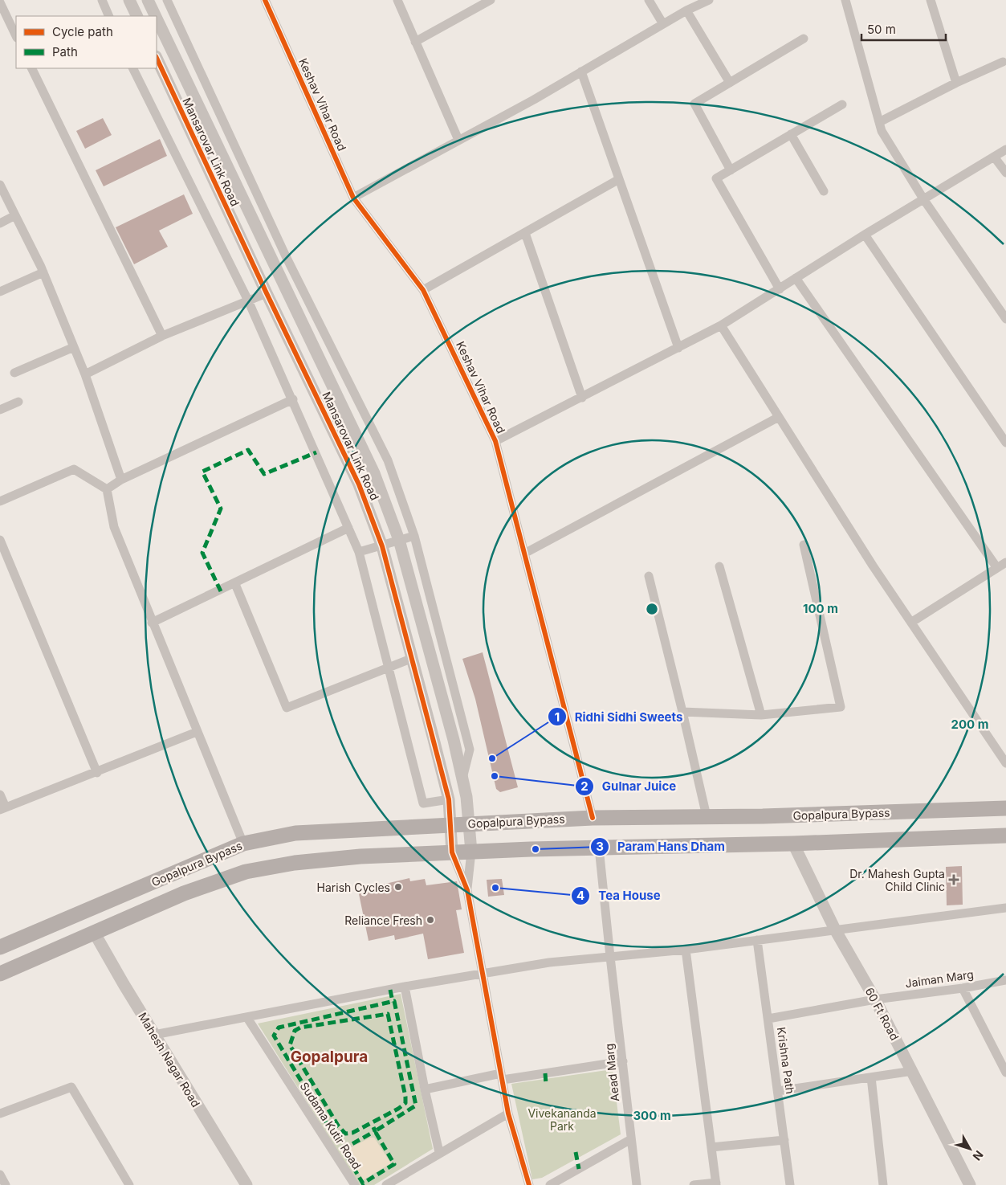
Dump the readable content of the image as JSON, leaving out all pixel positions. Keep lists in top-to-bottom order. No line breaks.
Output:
{"streets":{"main road":["Gopalpura Bypass"],"street":["Keshav Vihar Road","Mansarovar Link Road","Jaiman Marg","60 Ft Road","Mahesh Nagar Road","Krishna Path","Aead Marg","Sudama Kutir Road"]},"crossings":[["Keshav Vihar Road","Gopalpura Bypass"],["Mansarovar Link Road","Gopalpura Bypass"],["Gopalpura Bypass","60 Ft Road"],["Gopalpura Bypass","Mahesh Nagar Road"],["Gopalpura Bypass","Aead Marg"],["Jaiman Marg","60 Ft Road"],["Jaiman Marg","Krishna Path"]],"districts":["Gopalpura"],"parks":["Vivekananda Park"],"places":{"other":["Ridhi Sidhi Sweets","Gulnar Juice","Param Hans Dham","Harish Cycles","Tea House","Reliance Fresh"],"health":["Dr. Mahesh Gupta Child Clinic"]},"legend":["Cycle path","Path"],"scale_bar":"50 m","north":"bottom right","rings":["100 m","200 m","300 m"]}
